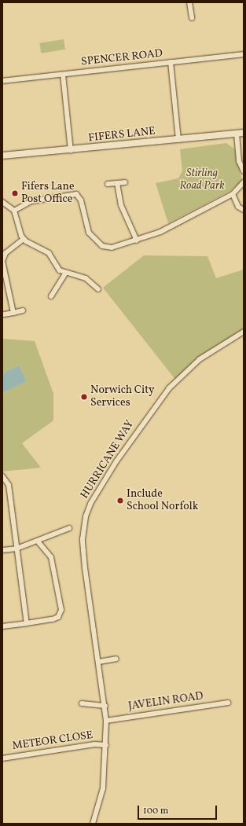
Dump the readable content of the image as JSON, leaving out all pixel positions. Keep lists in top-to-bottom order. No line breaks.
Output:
{"streets":{"street":["SPENCER ROAD","FIFERS LANE","HURRICANE WAY","JAVELIN ROAD","METEOR CLOSE"]},"crossings":[["HURRICANE WAY","JAVELIN ROAD"],["HURRICANE WAY","METEOR CLOSE"]],"parks":["Stirling Road Park"],"places":["Fifers Lane Post Office","Norwich City Services","Include School Norfolk"],"scale_bar":"100 m"}
